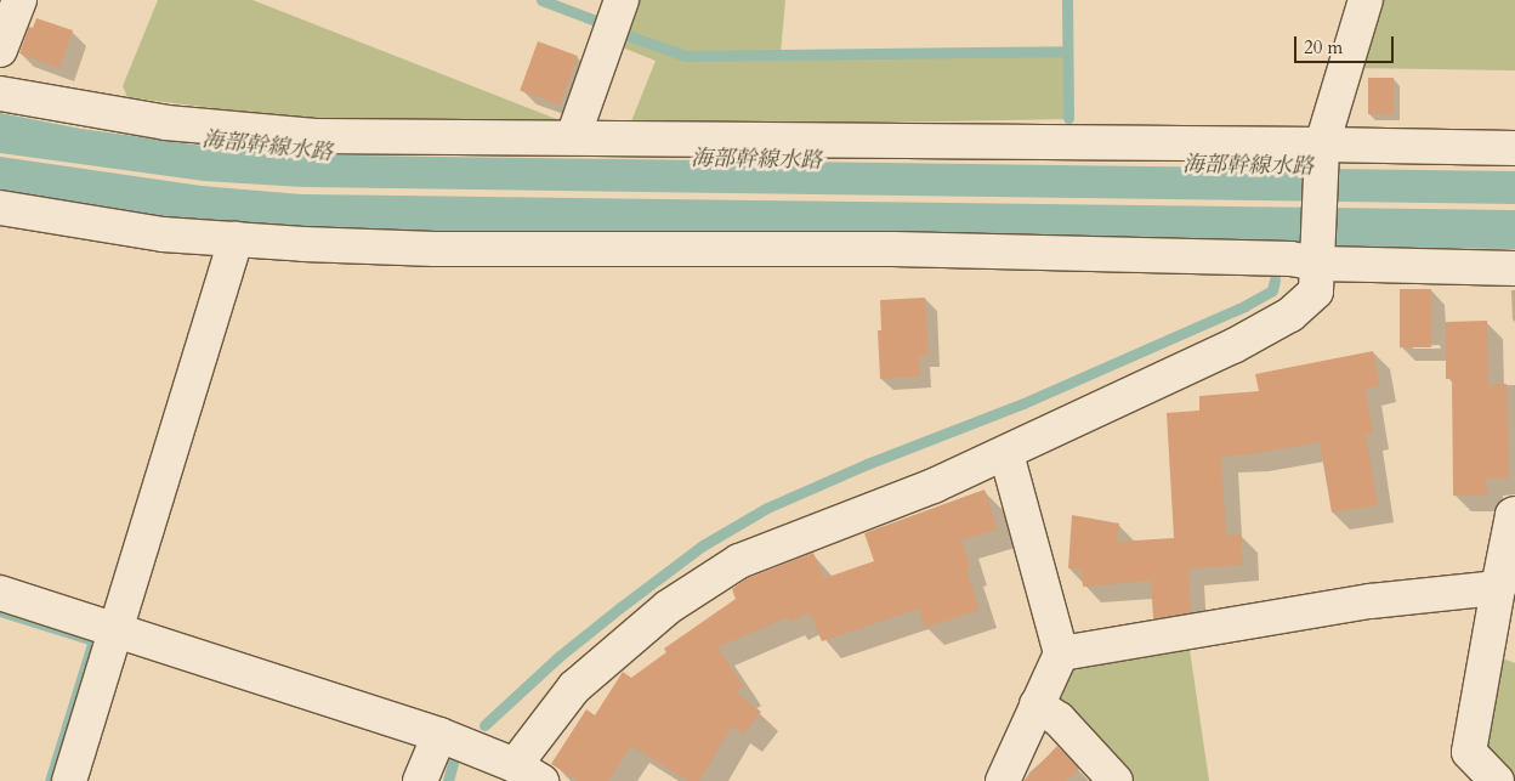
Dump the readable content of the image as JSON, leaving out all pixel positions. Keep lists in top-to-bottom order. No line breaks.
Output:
{"water":["海部幹線水路"],"scale_bar":"20 m"}
